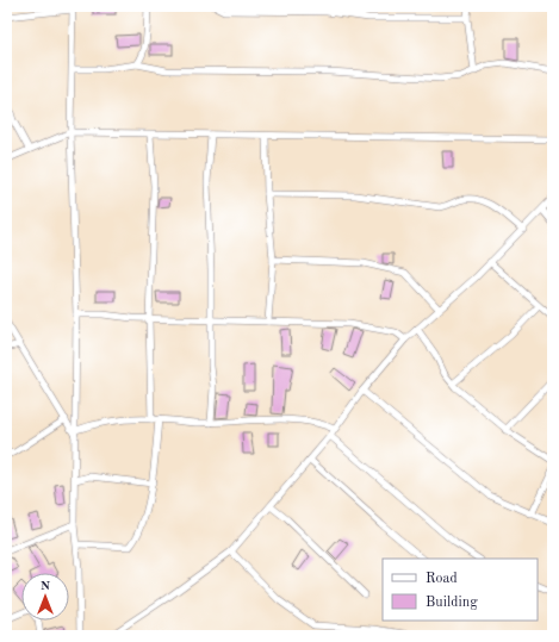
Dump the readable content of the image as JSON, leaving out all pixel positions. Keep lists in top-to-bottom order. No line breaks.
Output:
{"legend":["Road","Building"],"north":"top"}
